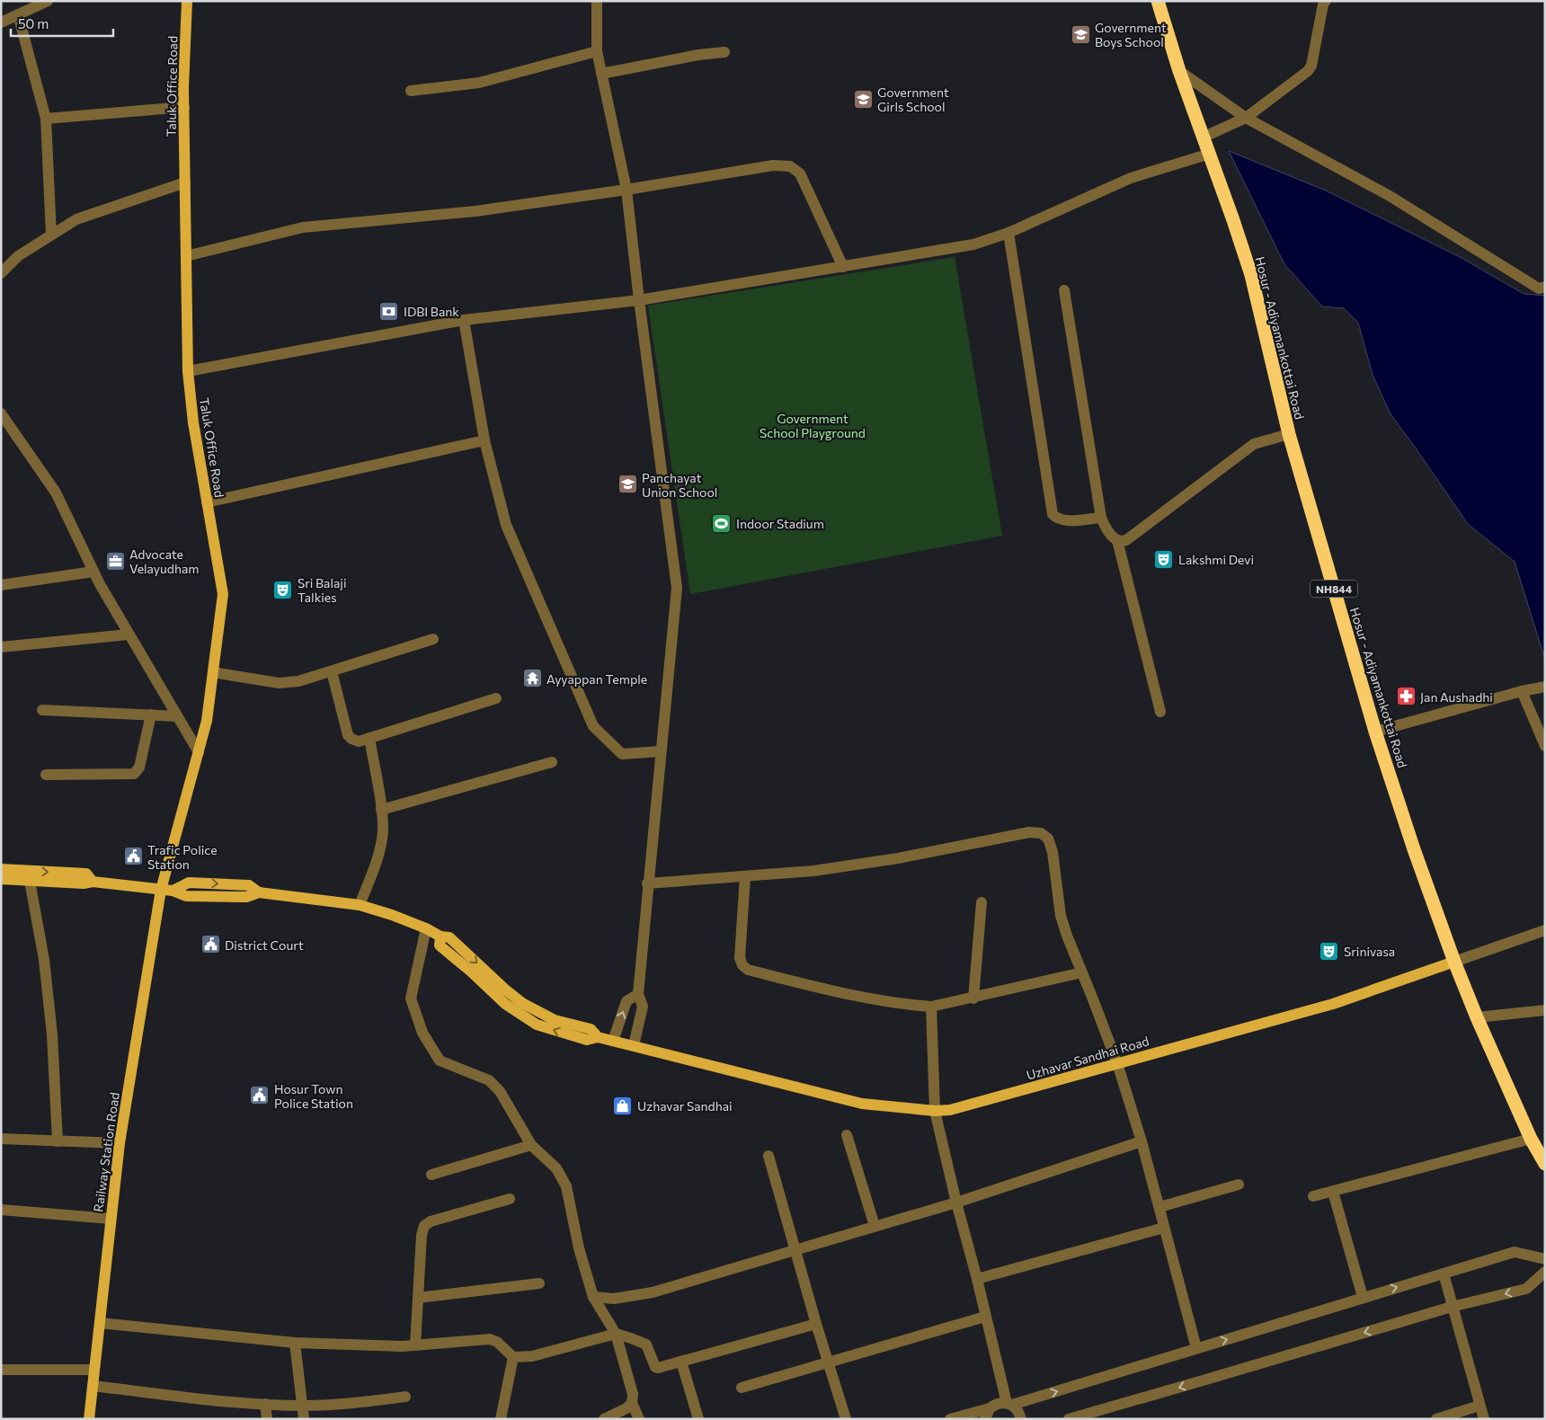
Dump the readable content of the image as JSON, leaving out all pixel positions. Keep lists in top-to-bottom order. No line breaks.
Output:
{"streets":{"highway":["Hosur - Adiyamankottai Road","NH844"],"main road":["Taluk Office Road","Uzhavar Sandhai Road","Railway Station Road"]},"crossings":[["Taluk Office Road","Railway Station Road"],["Hosur - Adiyamankottai Road","Uzhavar Sandhai Road"]],"parks":["Government School Playground"],"places":{"school or university":["Government Boys School","Government Girls School","Panchayat Union School"],"bank":["IDBI Bank"],"sports":["Indoor Stadium"],"theatre":["Lakshmi Devi","Sri Balaji Talkies","Srinivasa"],"office":["Advocate Velayudham"],"temple":["Ayyappan Temple"],"pharmacy":["Jan Aushadhi"],"public building":["Trafic Police Station","District Court","Hosur Town Police Station"],"shop":["Uzhavar Sandhai"]},"scale_bar":"50 m"}
